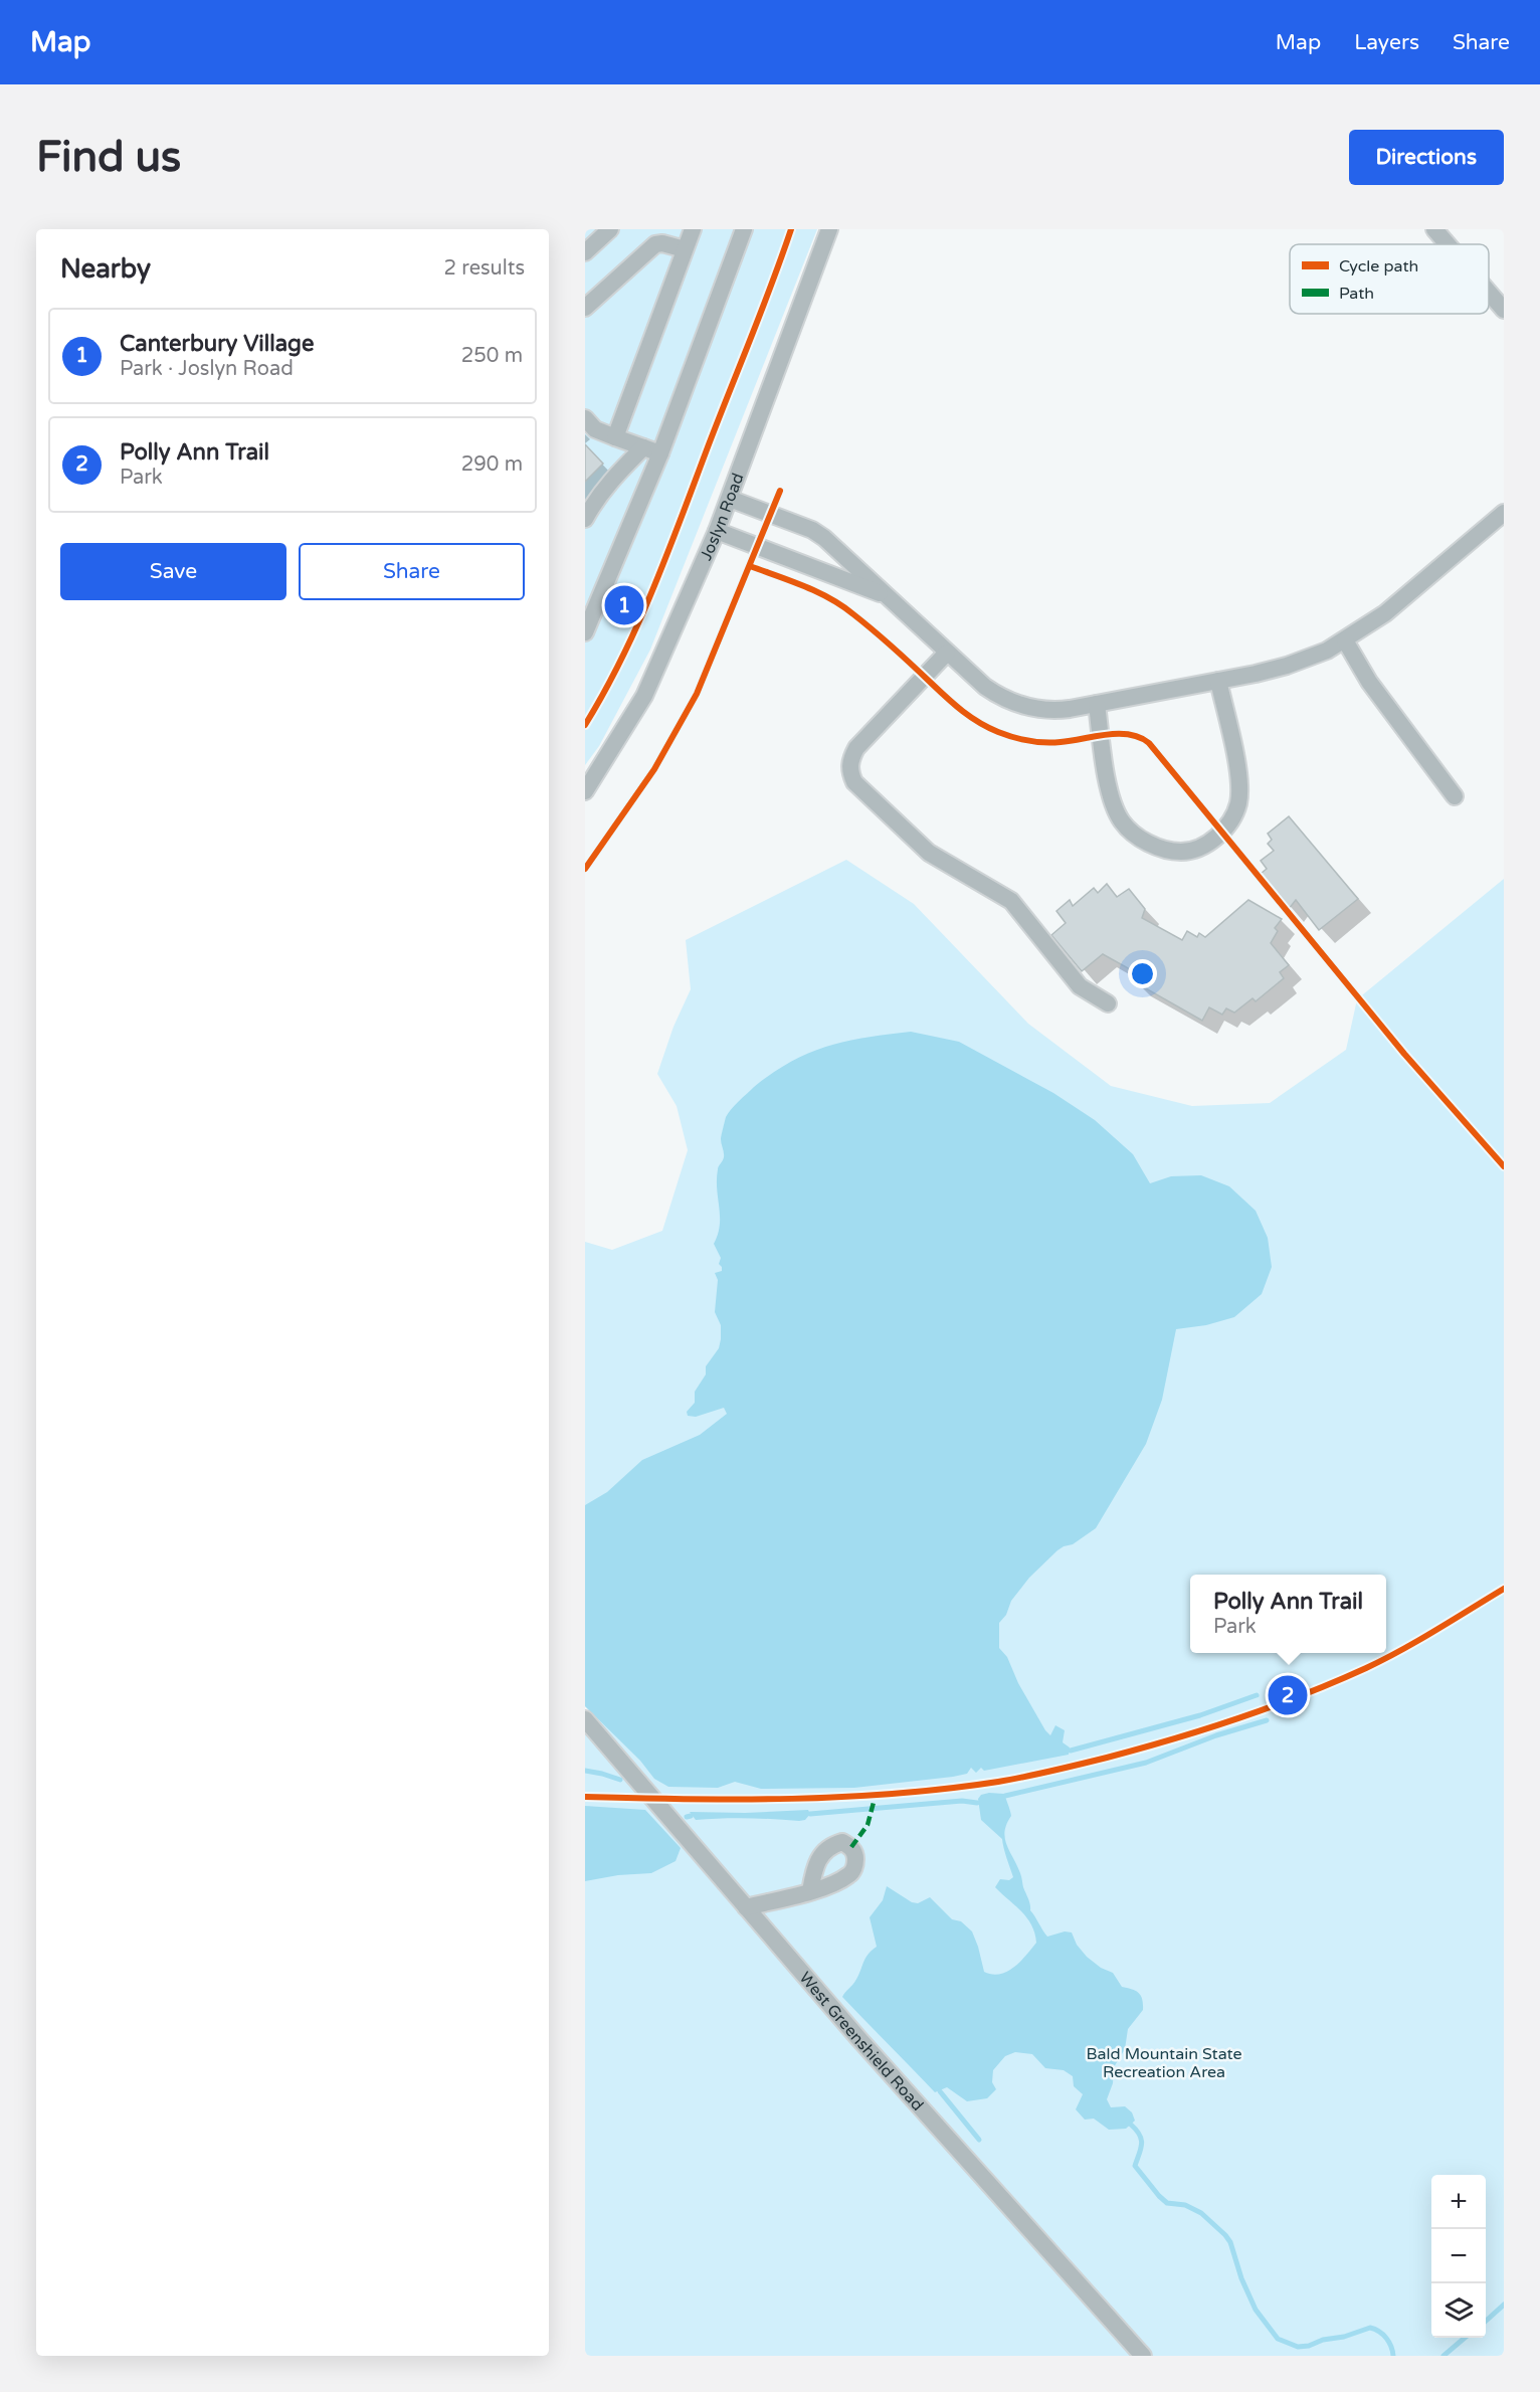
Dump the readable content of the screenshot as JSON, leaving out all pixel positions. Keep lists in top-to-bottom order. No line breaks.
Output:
{"streets":{"street":["Joslyn Road","West Greenshield Road"]},"parks":["Bald Mountain State Recreation Area"],"legend":["Cycle path","Path"],"page":{"header":"Map","nav":["Map","Layers","Share"],"buttons":["Directions",["Save","Share"]],"title":"Find us","heading":["Nearby","2 results"],"list":[{"mark":"1","name":"Canterbury Village","note":"Park · Joslyn Road","value":"250 m"},{"mark":"2","name":"Polly Ann Trail","note":"Park","value":"290 m"}],"pins":["1","2"],"popup":["Polly Ann Trail","Park"],"map_buttons":["+","−"]}}
